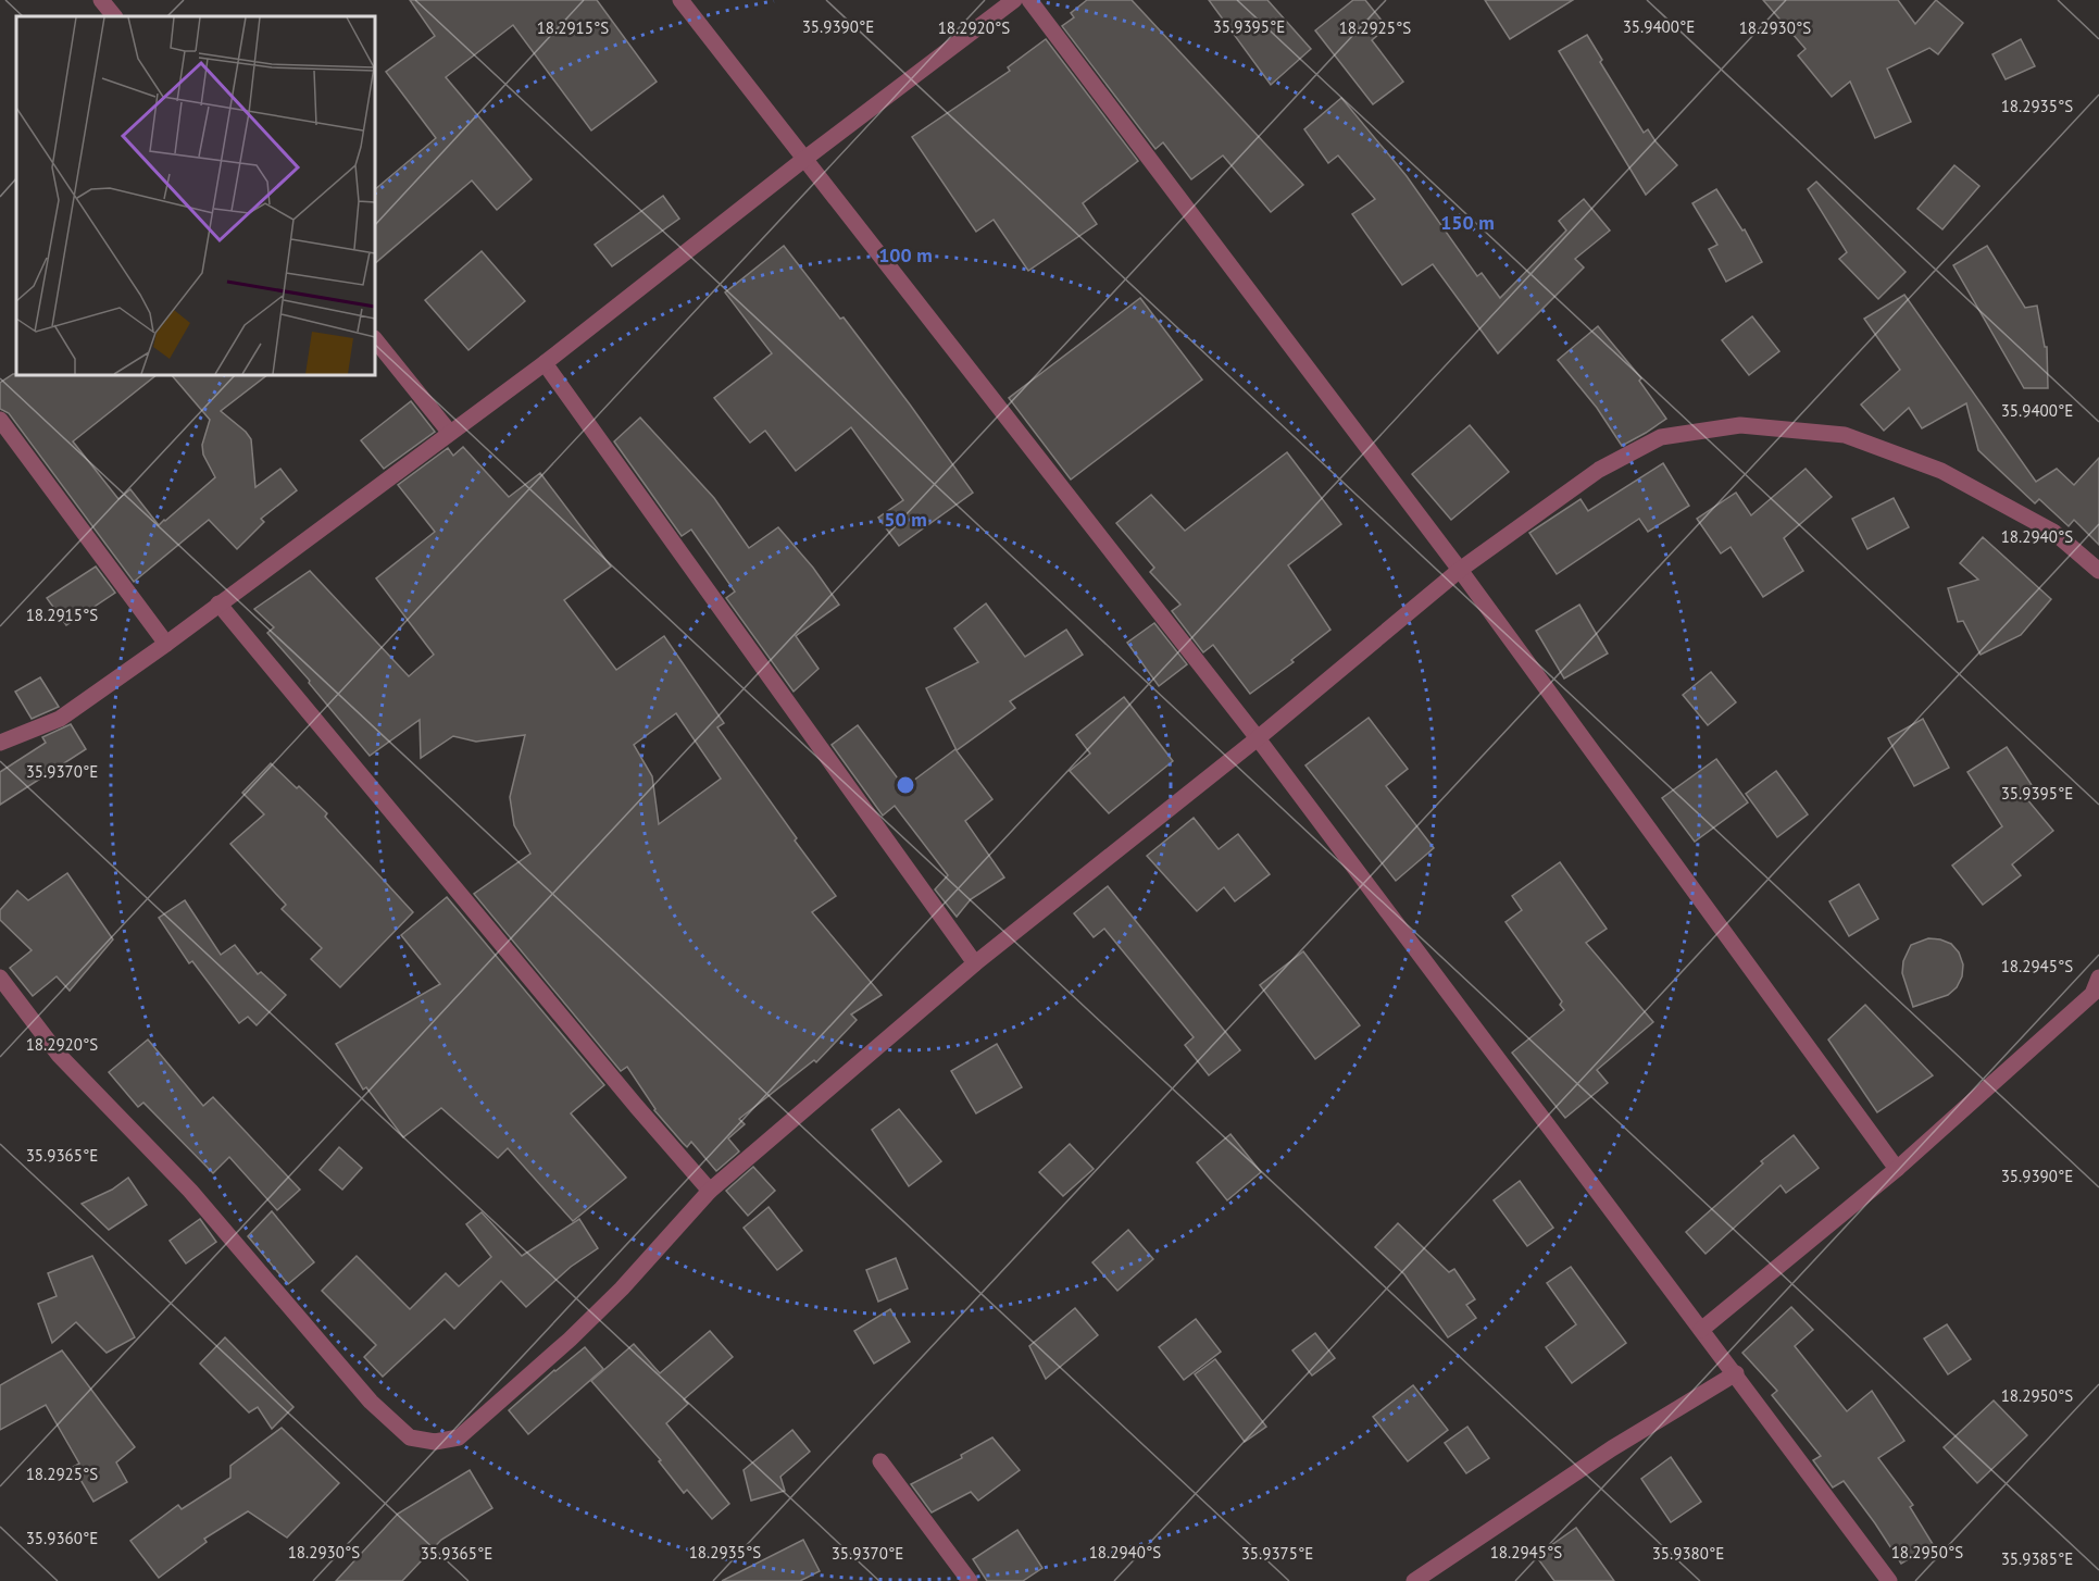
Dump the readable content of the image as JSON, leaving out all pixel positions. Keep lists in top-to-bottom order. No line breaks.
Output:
{"coordinates":["35.9390°E","35.9395°E","35.9400°E","18.2915°S","18.2920°S","18.2925°S","18.2930°S","18.2935°S","18.2940°S","35.9370°E","18.2945°S","35.9365°E","18.2950°S","35.9360°E","35.9375°E","35.9380°E","35.9385°E"],"rings":["150 m","100 m","50 m"]}
